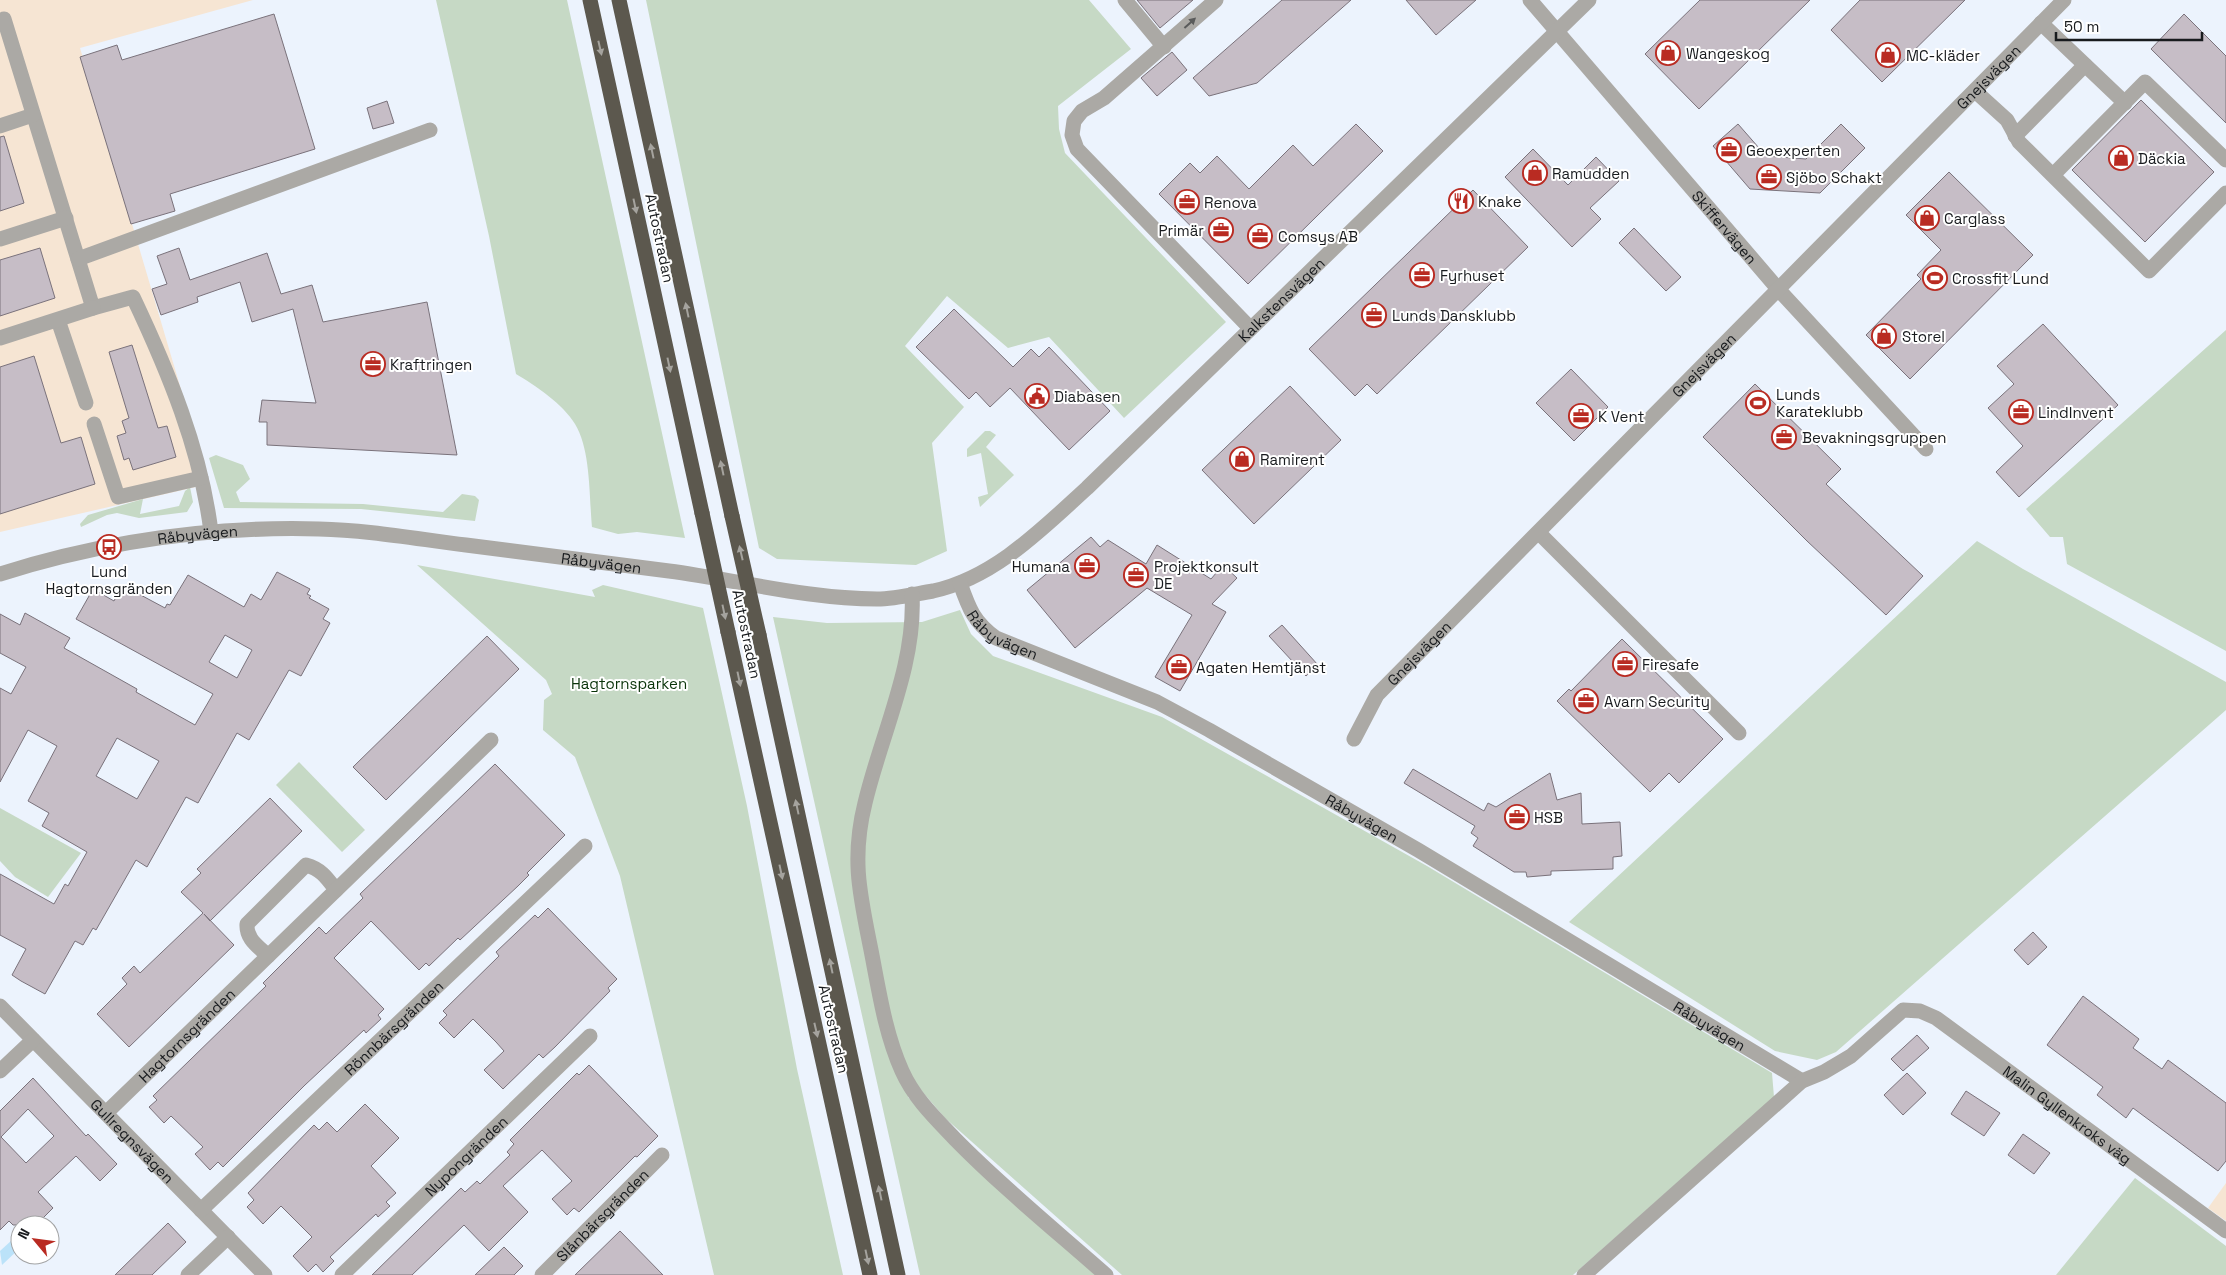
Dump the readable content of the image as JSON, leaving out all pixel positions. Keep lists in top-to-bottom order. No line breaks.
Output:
{"streets":{"highway":["Autostradan"],"street":["Gnejsvägen","Skiffervägen","Kalkstensvägen","Råbyvägen","Rönnbärsgränden","Hagtornsgränden","Malin Gyllenkroks väg","Gullregnsvägen","Nypongränden","Slånbärsgränden"]},"crossings":[["Gnejsvägen","Skiffervägen"],["Skiffervägen","Kalkstensvägen"],["Kalkstensvägen","Råbyvägen"],["Råbyvägen","Malin Gyllenkroks väg"],["Rönnbärsgränden","Gullregnsvägen"],["Hagtornsgränden","Gullregnsvägen"]],"parks":["Hagtornsparken"],"places":{"shop":["Wangeskog","MC-kläder","Däckia","Ramudden","Carglass","Storel","Ramirent"],"office":["Geoexperten","Sjöbo Schakt","Renova","Primär","Comsys AB","Fyrhuset","Lunds Dansklubb","Kraftringen","LindInvent","K Vent","Bevakningsgruppen","Humana","Projektkonsult DE","Firesafe","Agaten Hemtjänst","Avarn Security","HSB"],"restaurant":["Knake"],"sports":["Crossfit Lund","Lunds Karateklubb"],"public building":["Diabasen"],"bus stop":["Lund Hagtornsgränden"]},"scale_bar":"50 m","north":"top left"}
